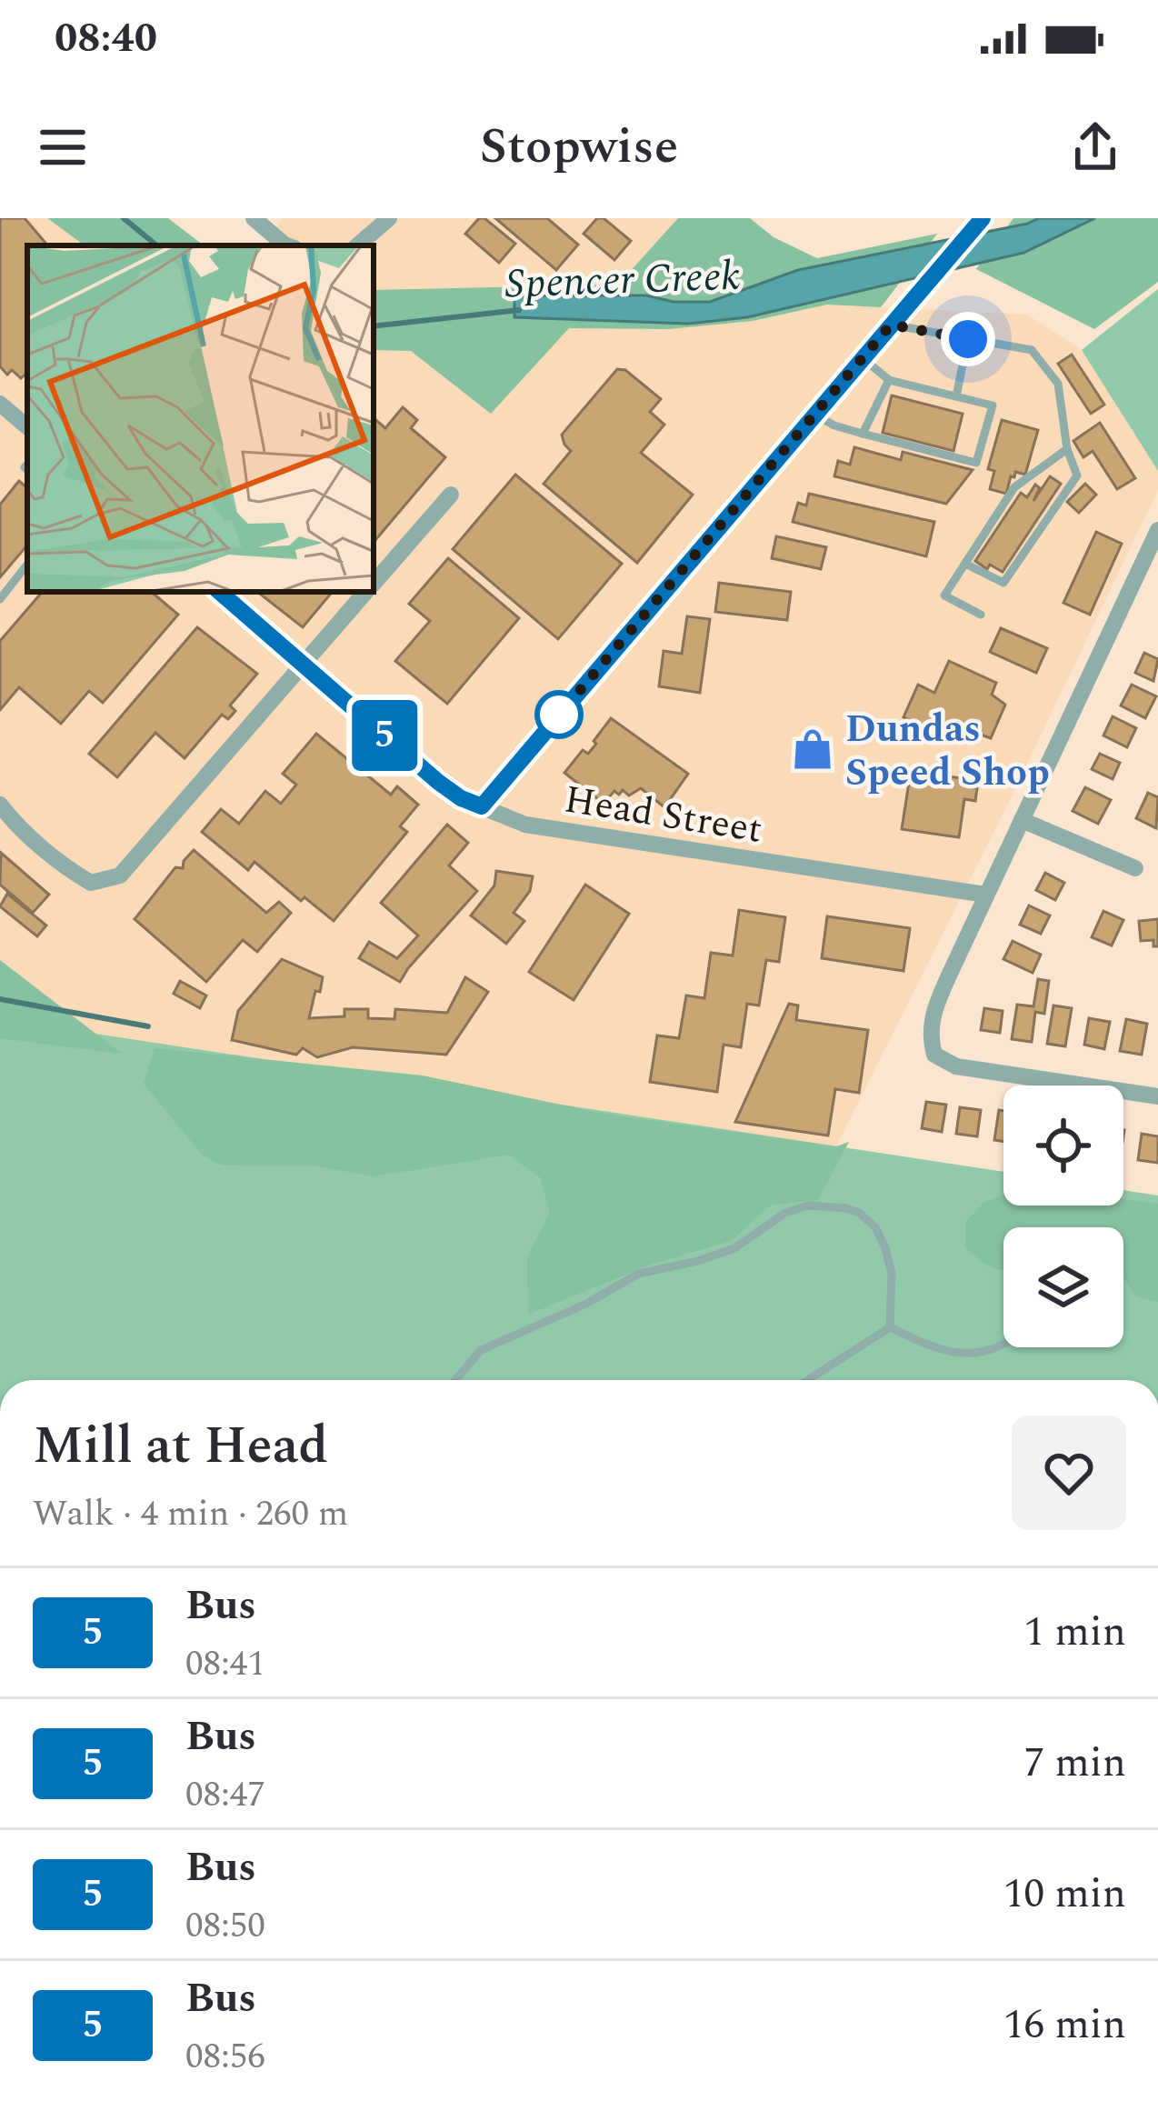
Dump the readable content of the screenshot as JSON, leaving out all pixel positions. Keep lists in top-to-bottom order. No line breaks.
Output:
{"streets":{"street":["Head Street"]},"water":["Spencer Creek"],"places":{"shop":["Dundas Speed Shop"]},"lines":["bus line 5"],"page":{"status":"08:40","header":"Stopwise","on_map":"5","heading":["Mill at Head","Walk · 4 min · 260 m"],"list":[{"mark":"5","name":"Bus","note":"08:41","value":"1 min"},{"mark":"5","name":"Bus","note":"08:47","value":"7 min"},{"mark":"5","name":"Bus","note":"08:50","value":"10 min"},{"mark":"5","name":"Bus","note":"08:56","value":"16 min"}]}}
